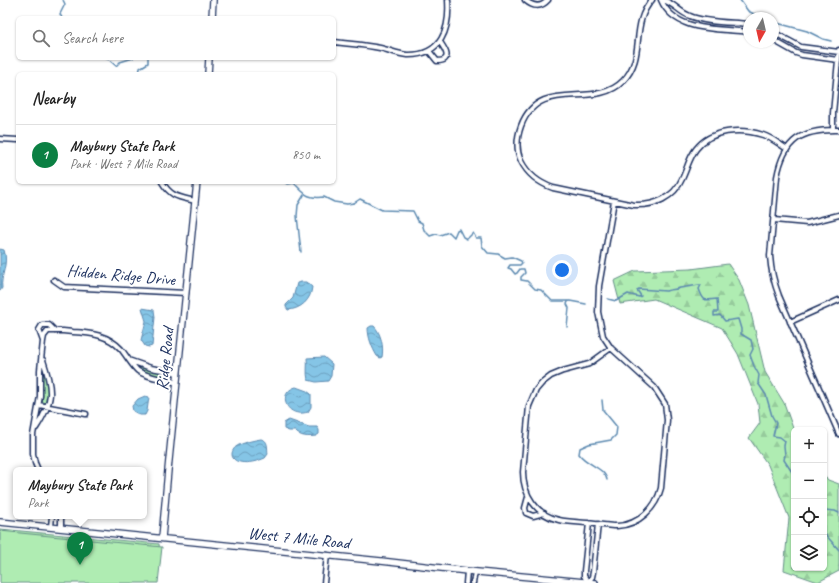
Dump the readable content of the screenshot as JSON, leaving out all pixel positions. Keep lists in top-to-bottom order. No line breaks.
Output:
{"streets":{"street":["Hidden Ridge Drive","Ridge Road","West 7 Mile Road"]},"crossings":[["Hidden Ridge Drive","Ridge Road"],["Ridge Road","West 7 Mile Road"]],"north":"bottom","page":{"search":"Search here","heading":"Nearby","list":[{"mark":"1","name":"Maybury State Park","note":"Park · West 7 Mile Road","value":"850 m"}],"map_buttons":["+","−"],"popup":["Maybury State Park","Park"],"pins":"1"}}
